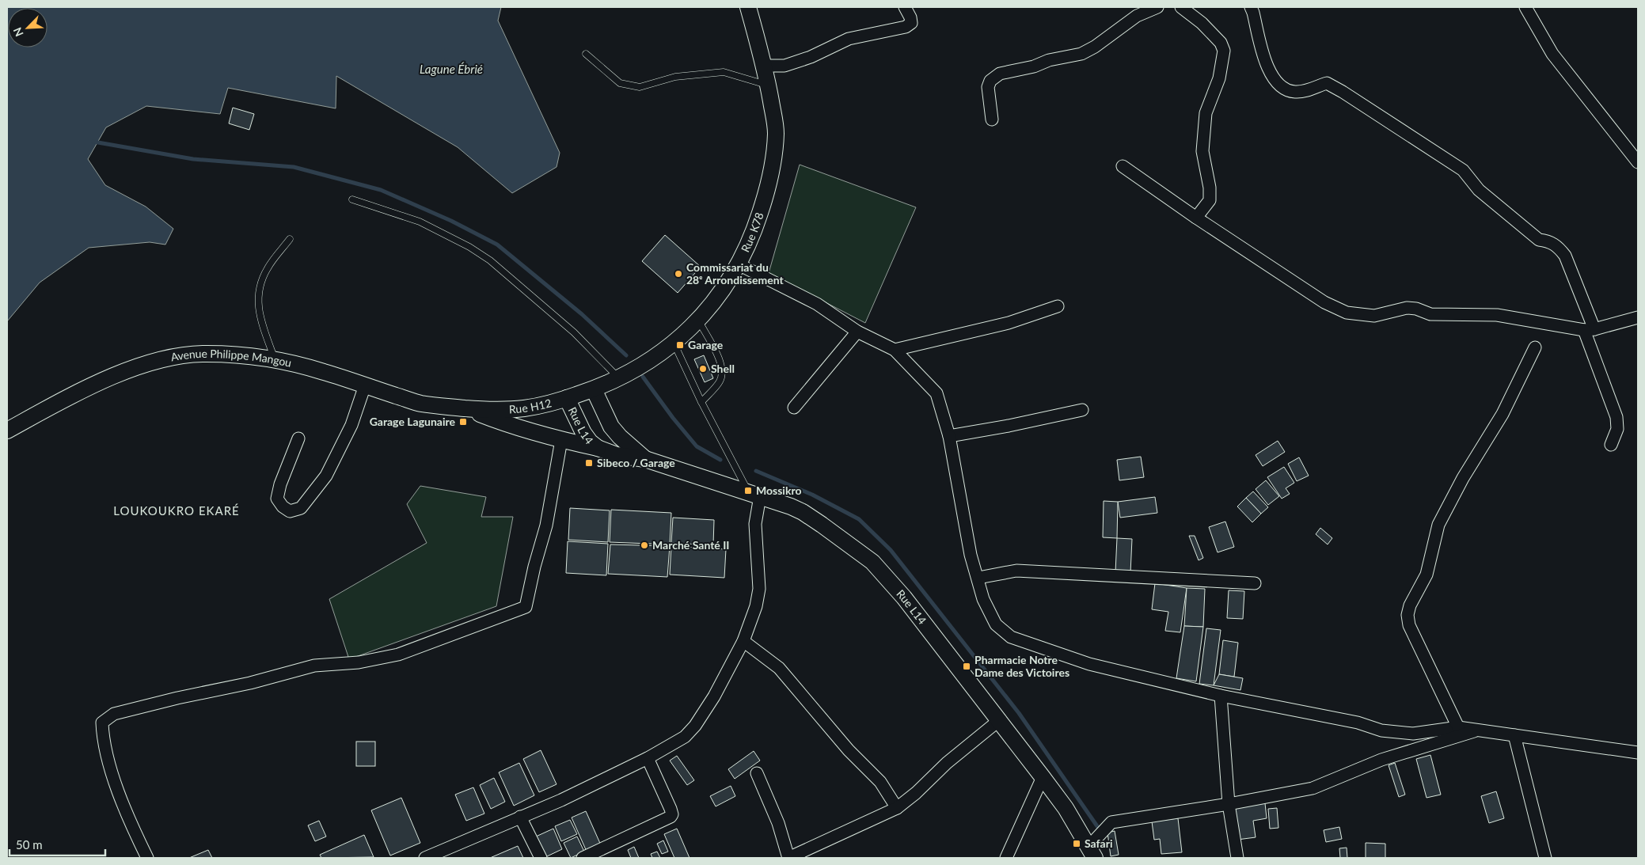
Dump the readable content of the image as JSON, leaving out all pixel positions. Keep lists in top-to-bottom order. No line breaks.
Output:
{"streets":{"street":["Rue K78","Avenue Philippe Mangou","Rue H12","Rue L14"]},"crossings":[["Rue K78","Rue H12"],["Rue K78","Rue L14"],["Avenue Philippe Mangou","Rue H12"],["Rue H12","Rue L14"]],"districts":["LOUKOUKRO EKARÉ"],"water":["Lagune Ébrié"],"places":{"other":["Commissariat du 28ᵉ Arrondissement","Shell","Marché Santé II"],"transit":["Garage","Garage Lagunaire","Sibeco / Garage","Mossikro","Pharmacie Notre Dame des Victoires","Safari"]},"scale_bar":"50 m","north":"bottom left"}
